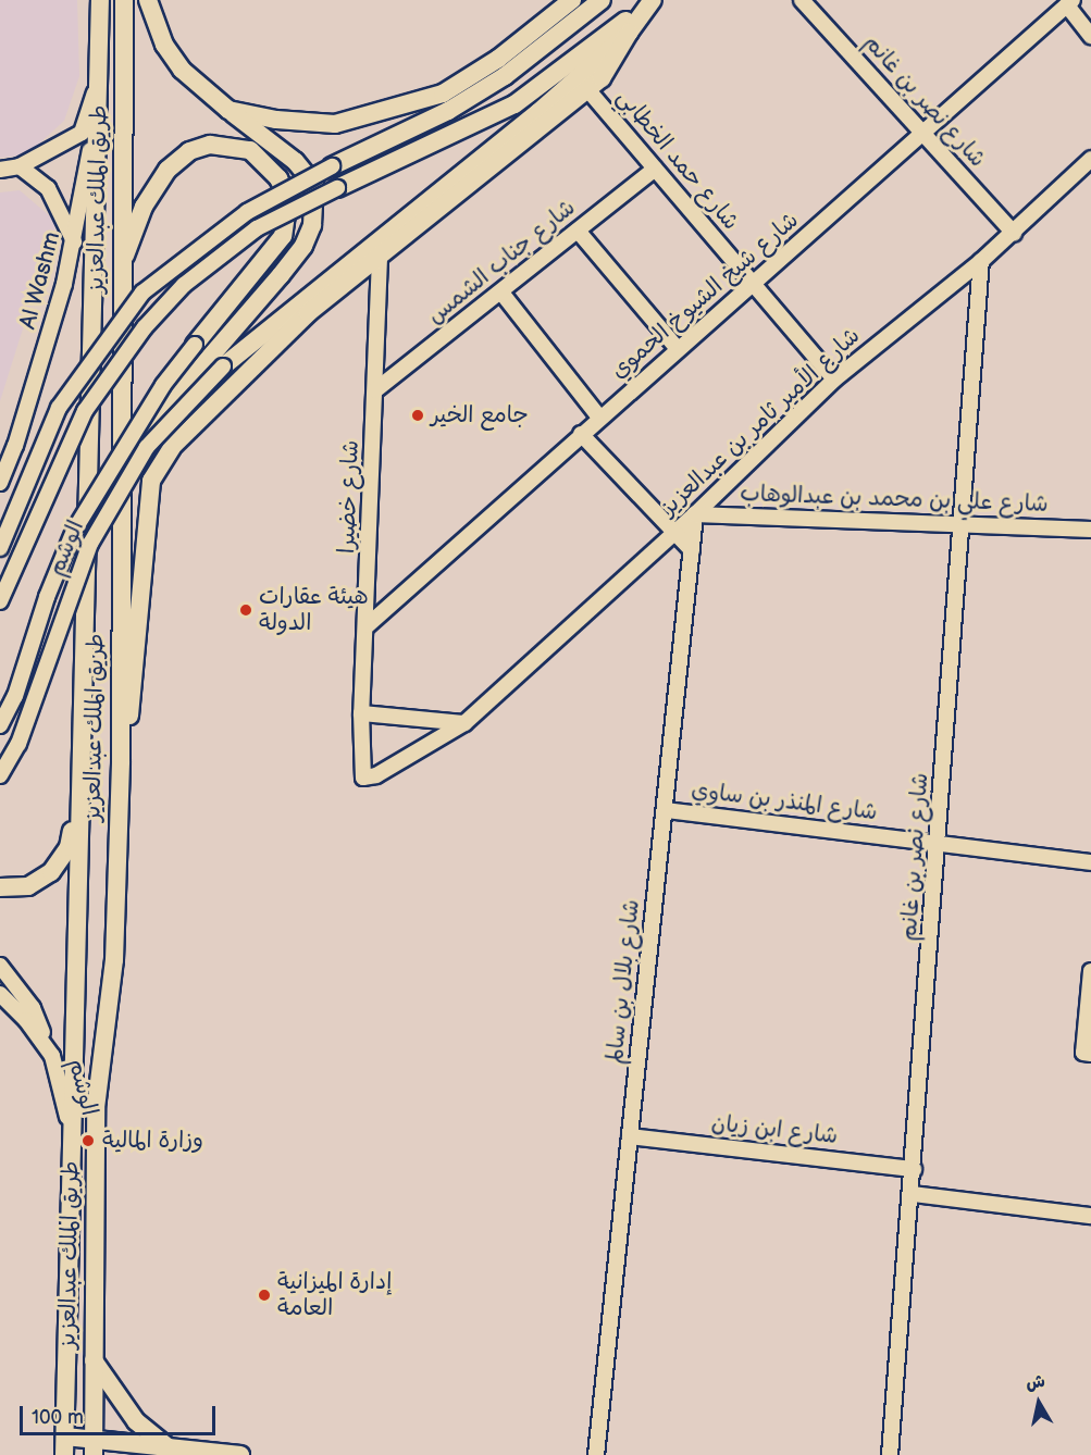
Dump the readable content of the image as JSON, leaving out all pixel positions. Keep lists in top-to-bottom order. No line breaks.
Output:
{"streets":{"main road":["طريق الملك عبدالعزيز"],"street":["شارع نصر بن غانم","شارع حمد الخطابي","شارع جناب الشمس","Al Washm","شارع شيخ الشيوخ الحموي","شارع الأمير ثامر بن عبدالعزيز","شارع خضيرا","شارع علي بن محمد بن عبدالوهاب","الوشم","شارع المنذر بن ساوي","شارع بلال بن سالم","شارع ابن زيان"]},"crossings":[["شارع نصر بن غانم","شارع شيخ الشيوخ الحموي"],["شارع نصر بن غانم","شارع الأمير ثامر بن عبدالعزيز"],["شارع نصر بن غانم","شارع علي بن محمد بن عبدالوهاب"],["شارع نصر بن غانم","شارع المنذر بن ساوي"],["شارع نصر بن غانم","شارع ابن زيان"],["شارع حمد الخطابي","شارع جناب الشمس"],["شارع حمد الخطابي","شارع شيخ الشيوخ الحموي"],["شارع حمد الخطابي","شارع الأمير ثامر بن عبدالعزيز"],["طريق الملك عبدالعزيز","Al Washm"],["طريق الملك عبدالعزيز","الوشم"],["شارع جناب الشمس","شارع خضيرا"],["شارع شيخ الشيوخ الحموي","شارع خضيرا"],["شارع الأمير ثامر بن عبدالعزيز","شارع خضيرا"],["شارع الأمير ثامر بن عبدالعزيز","شارع علي بن محمد بن عبدالوهاب"],["شارع الأمير ثامر بن عبدالعزيز","شارع بلال بن سالم"],["شارع علي بن محمد بن عبدالوهاب","شارع بلال بن سالم"],["شارع المنذر بن ساوي","شارع بلال بن سالم"],["شارع بلال بن سالم","شارع ابن زيان"]],"places":["جامع الخير","هيئة عقارات الدولة","وزارة المالية","إدارة الميزانية العامة"],"scale_bar":"100 m","north":"top"}
